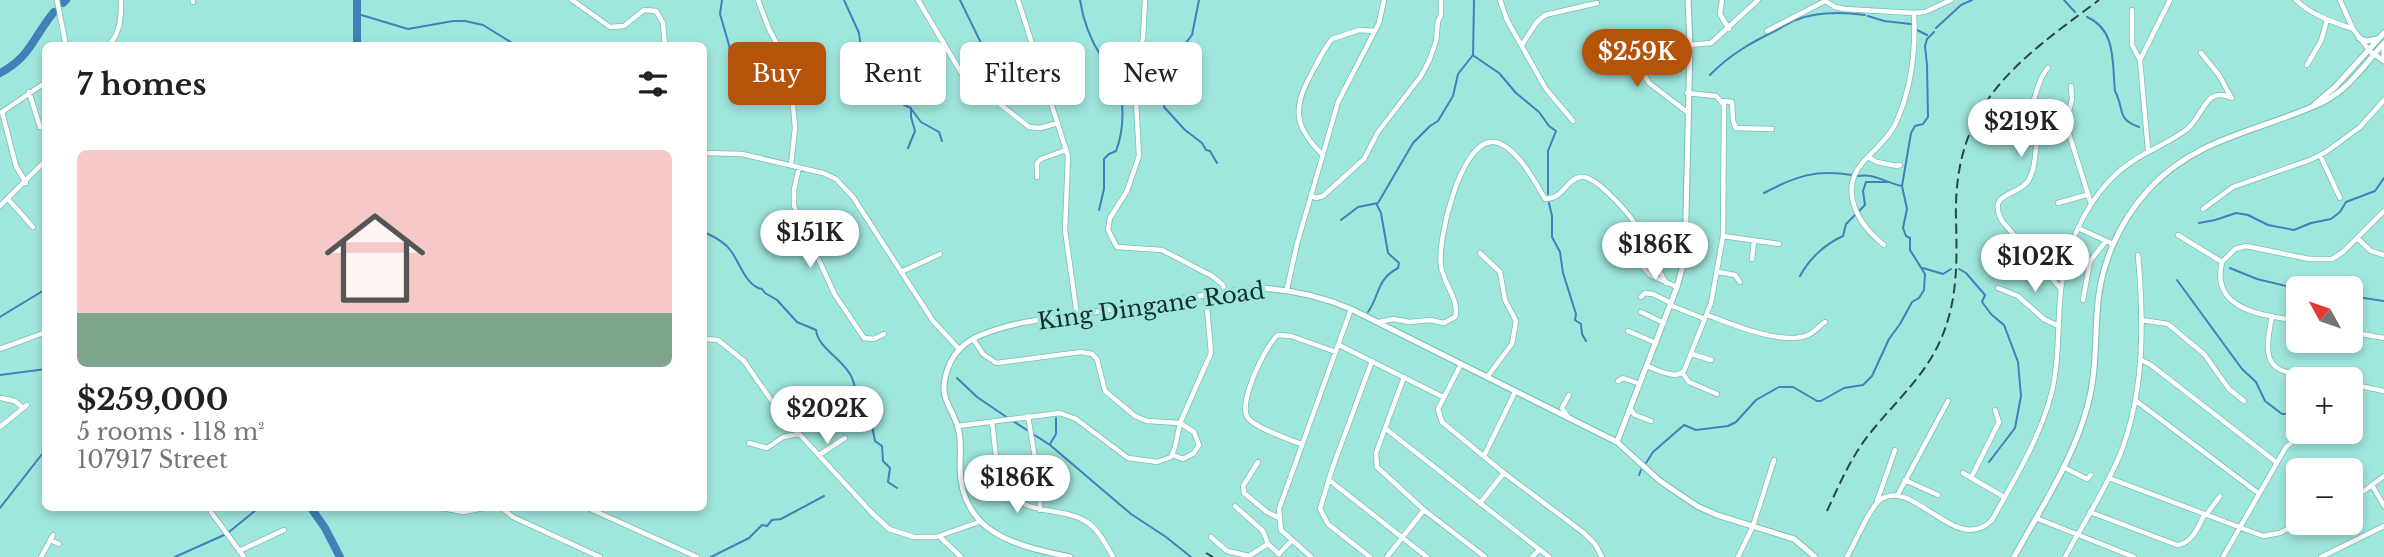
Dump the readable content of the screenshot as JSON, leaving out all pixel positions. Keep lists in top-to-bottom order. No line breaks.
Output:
{"streets":{"street":["King Dingane Road"]},"north":"top left","page":{"price":["$259K","$219K","$151K","$186K","$102K","$202K","$186K"],"chip":["Buy","Rent","Filters","New"],"heading":"7 homes","list":[{"name":"$259,000","note":"5 rooms · 118 m² · 107917 Street"}],"map_buttons":["+","−"]}}
